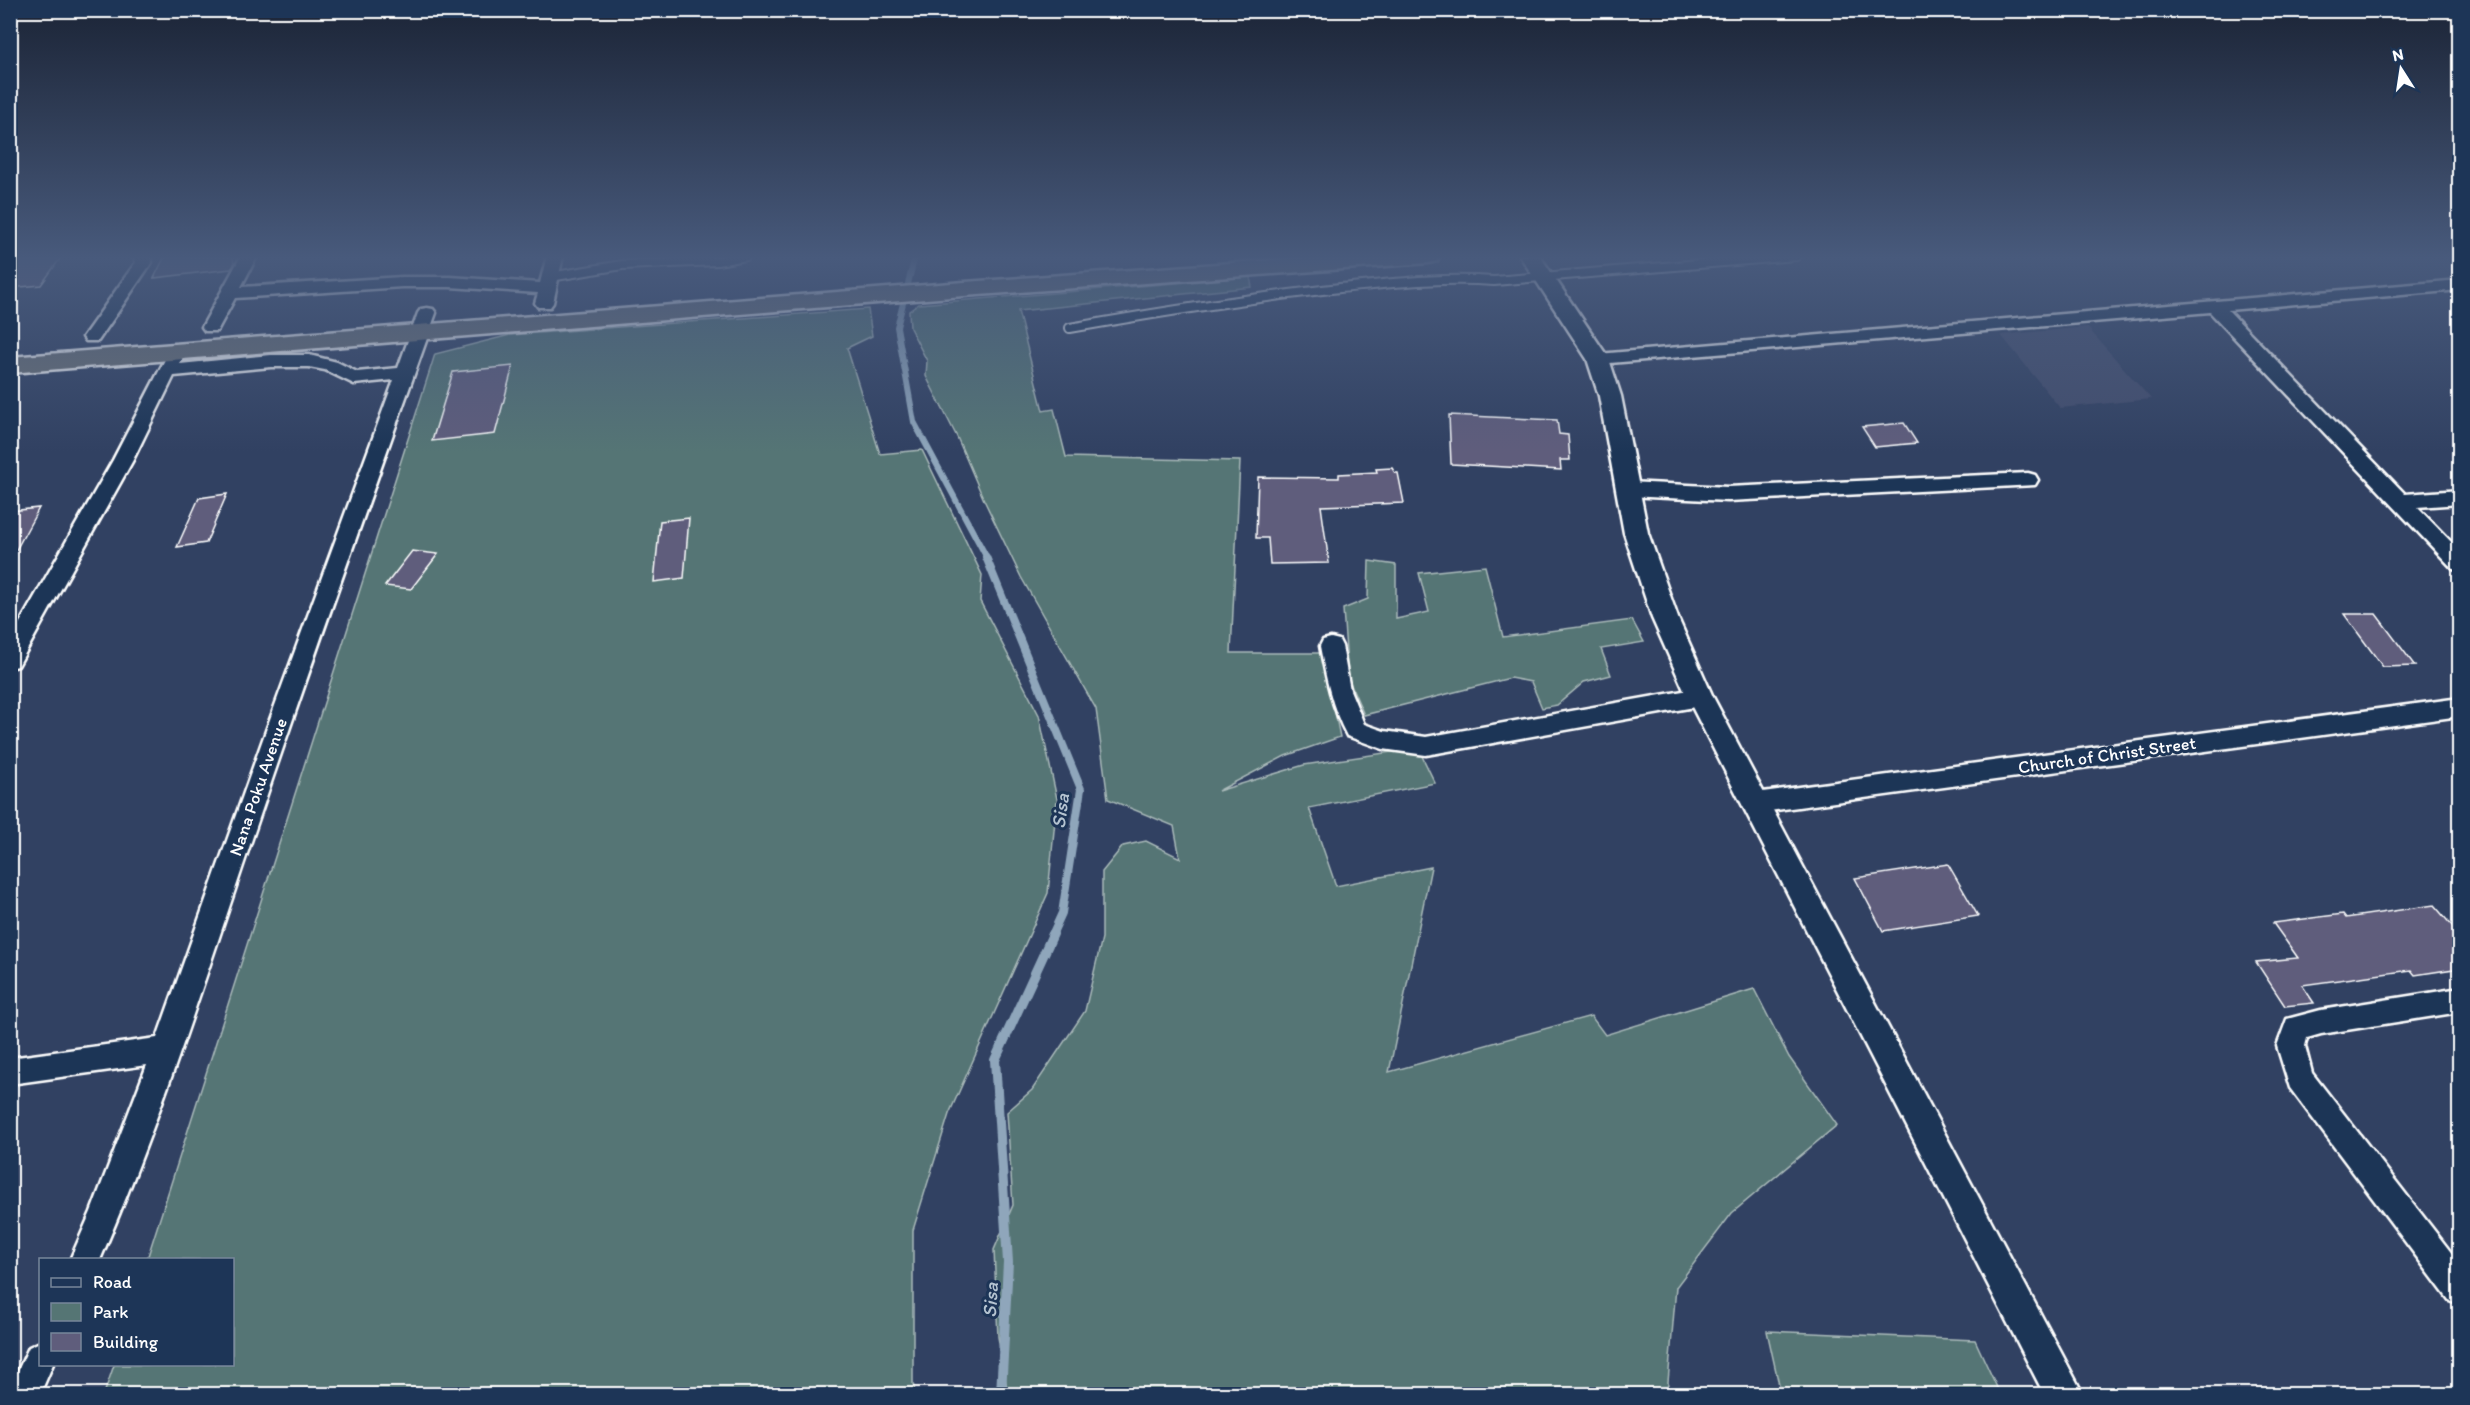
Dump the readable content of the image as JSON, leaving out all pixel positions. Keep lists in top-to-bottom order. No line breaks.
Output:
{"streets":{"street":["Church of Christ Street","Nana Poku Avenue"]},"water":["Sisa"],"legend":["Road","Park","Building"],"north":"top"}
